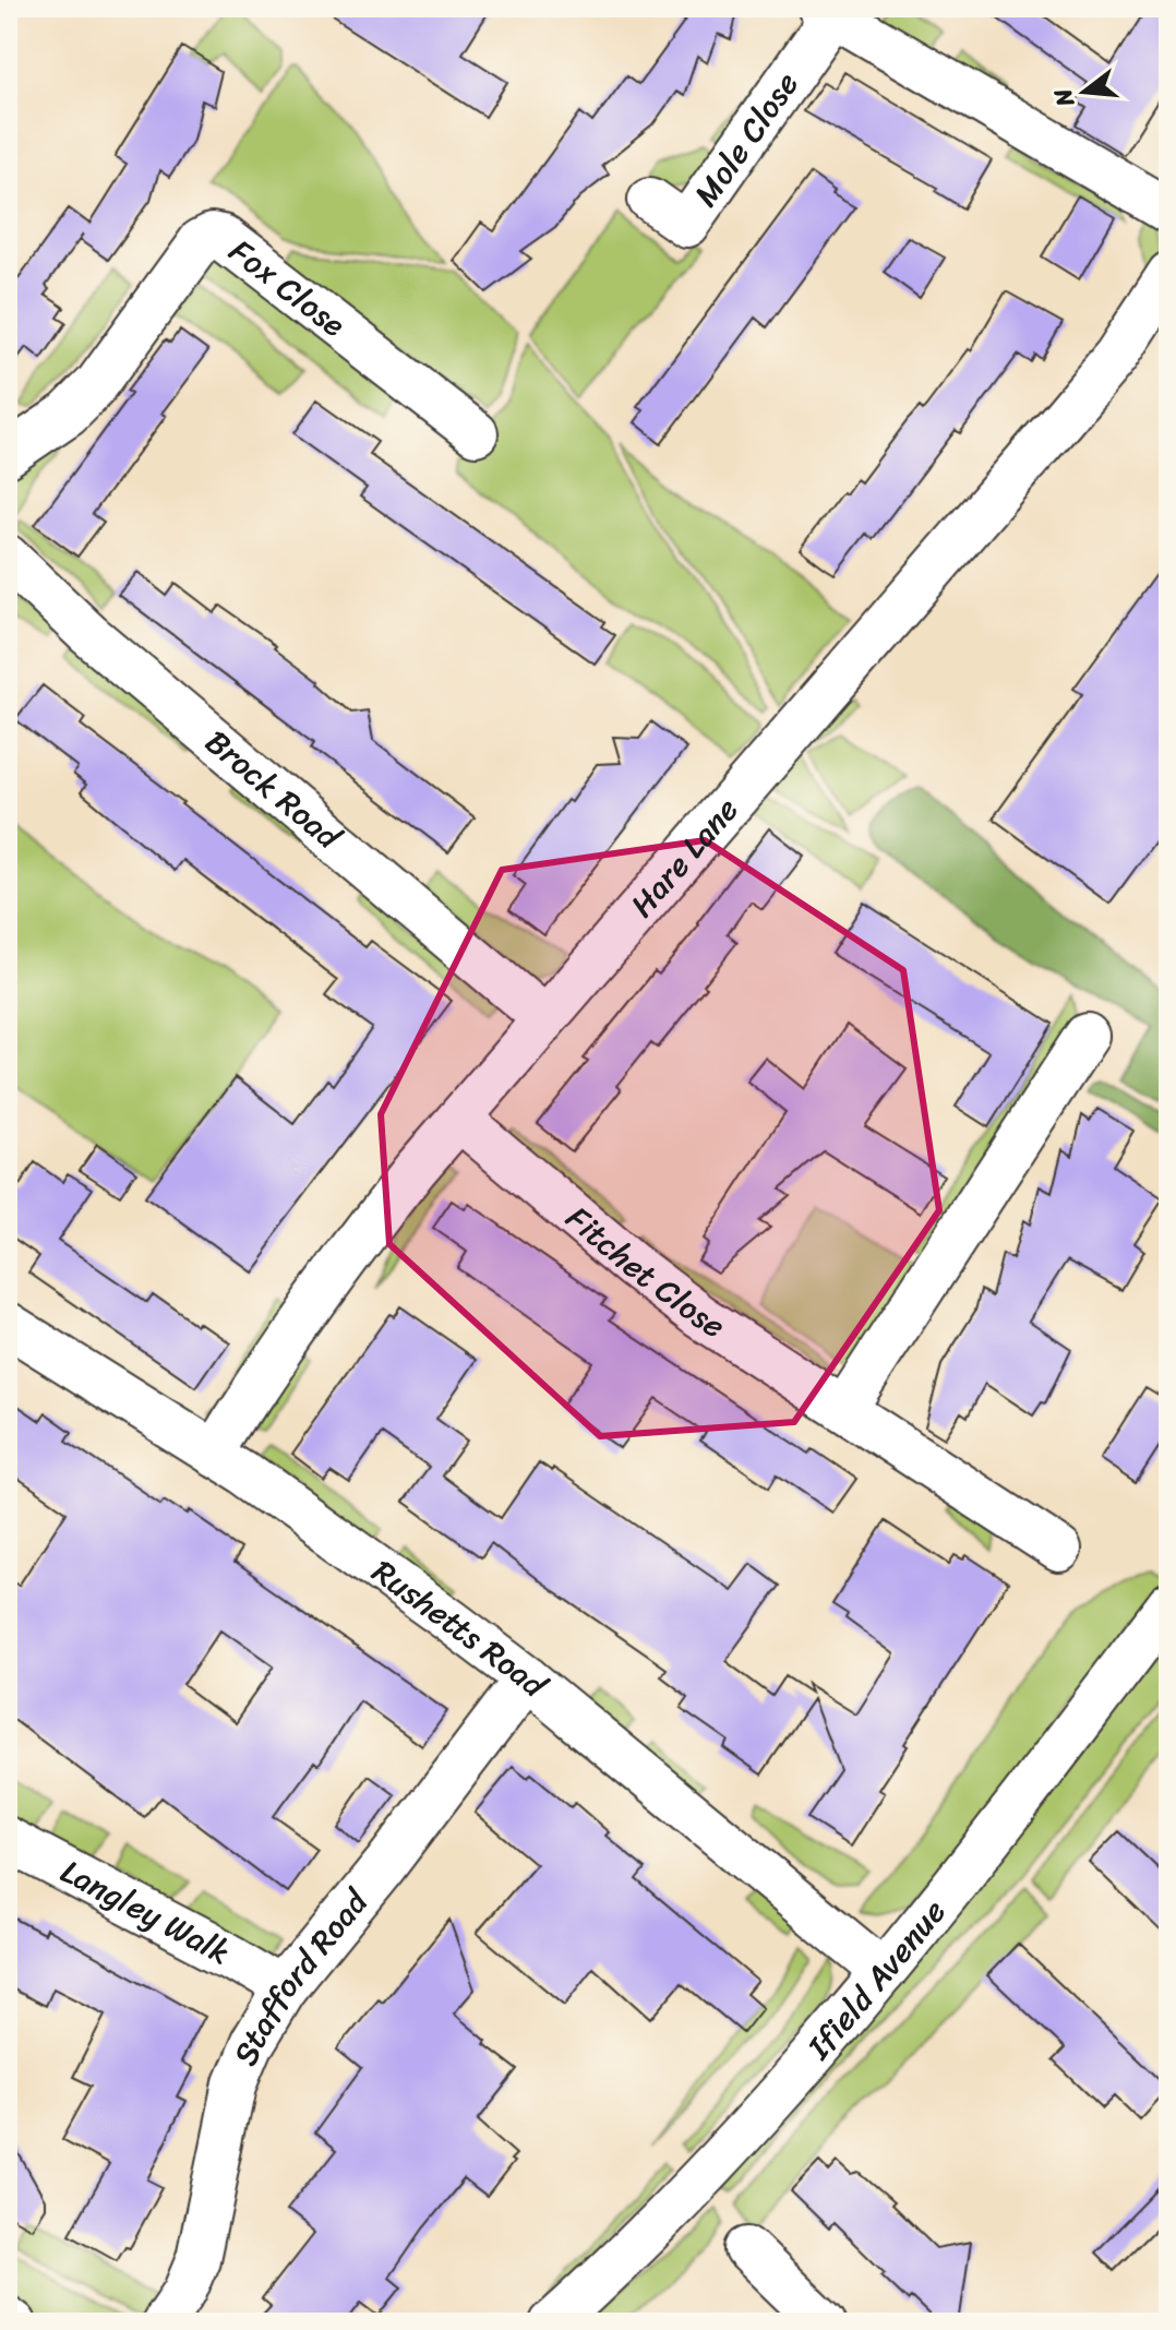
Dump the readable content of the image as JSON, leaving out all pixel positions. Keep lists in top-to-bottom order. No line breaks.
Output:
{"streets":{"street":["Mole Close","Fox Close","Brock Road","Hare Lane","Fitchet Close","Rushetts Road","Langley Walk","Ifield Avenue","Stafford Road"]},"crossings":[["Brock Road","Hare Lane"],["Hare Lane","Fitchet Close"],["Hare Lane","Rushetts Road"],["Rushetts Road","Ifield Avenue"],["Rushetts Road","Stafford Road"],["Langley Walk","Stafford Road"]],"north":"left"}
